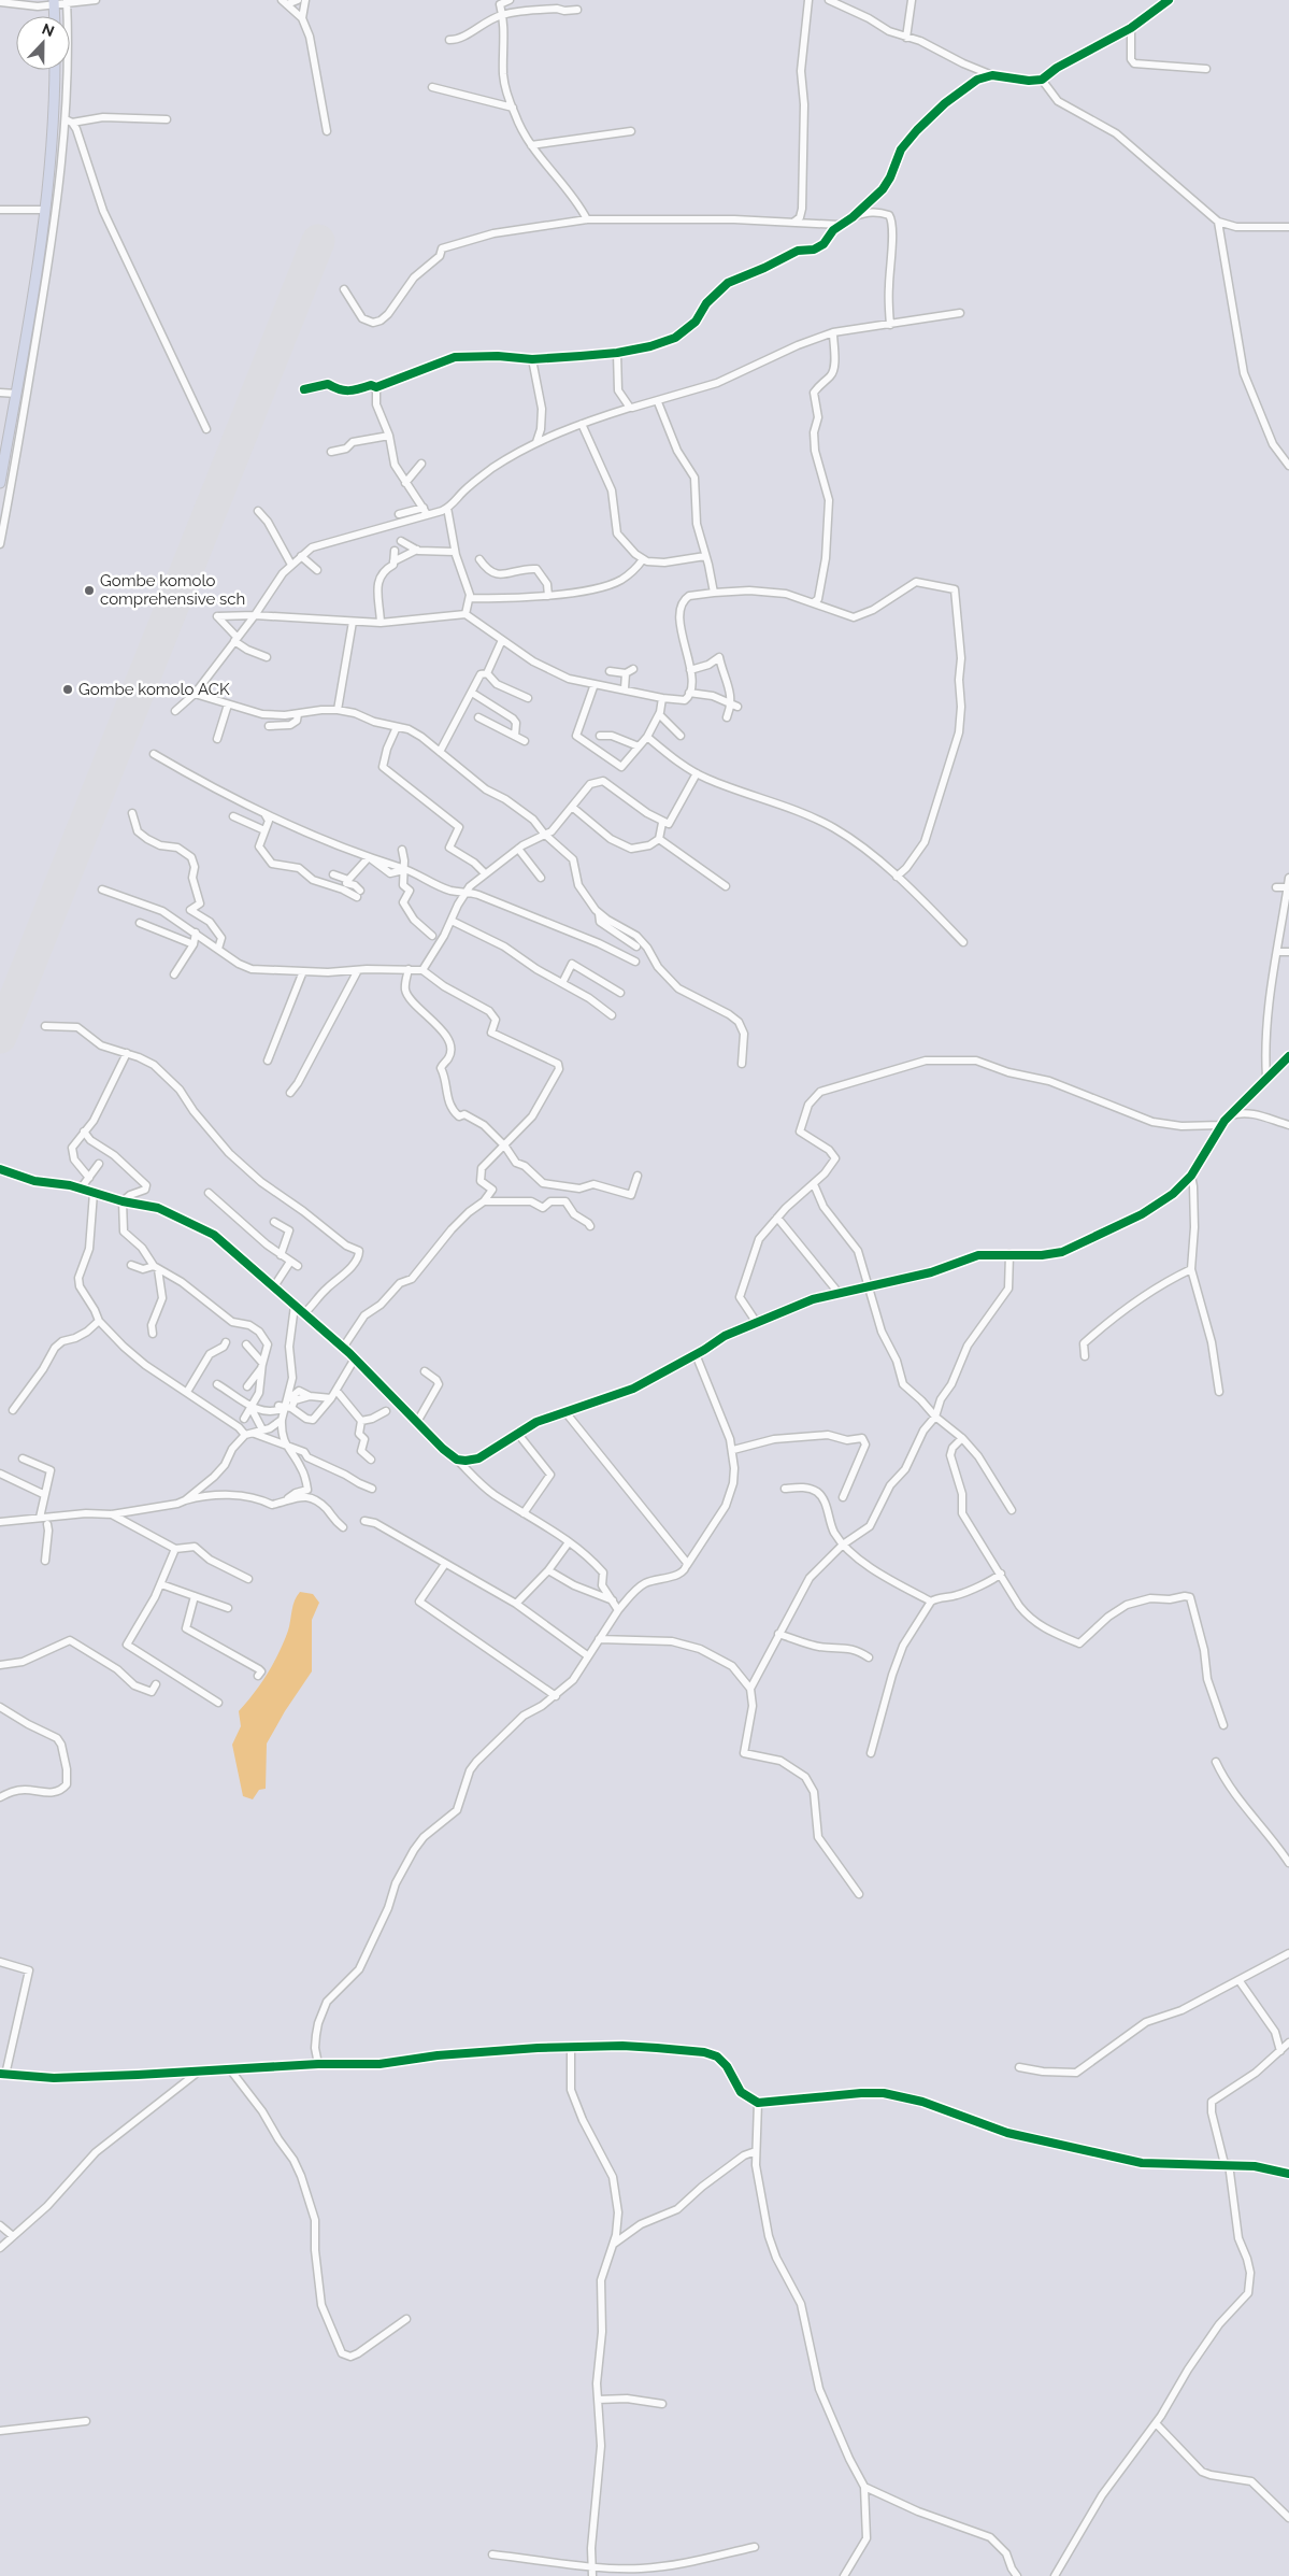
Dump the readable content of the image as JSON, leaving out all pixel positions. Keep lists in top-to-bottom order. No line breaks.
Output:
{"places":["Gombe komolo comprehensive sch","Gombe komolo ACK"],"north":"top"}
